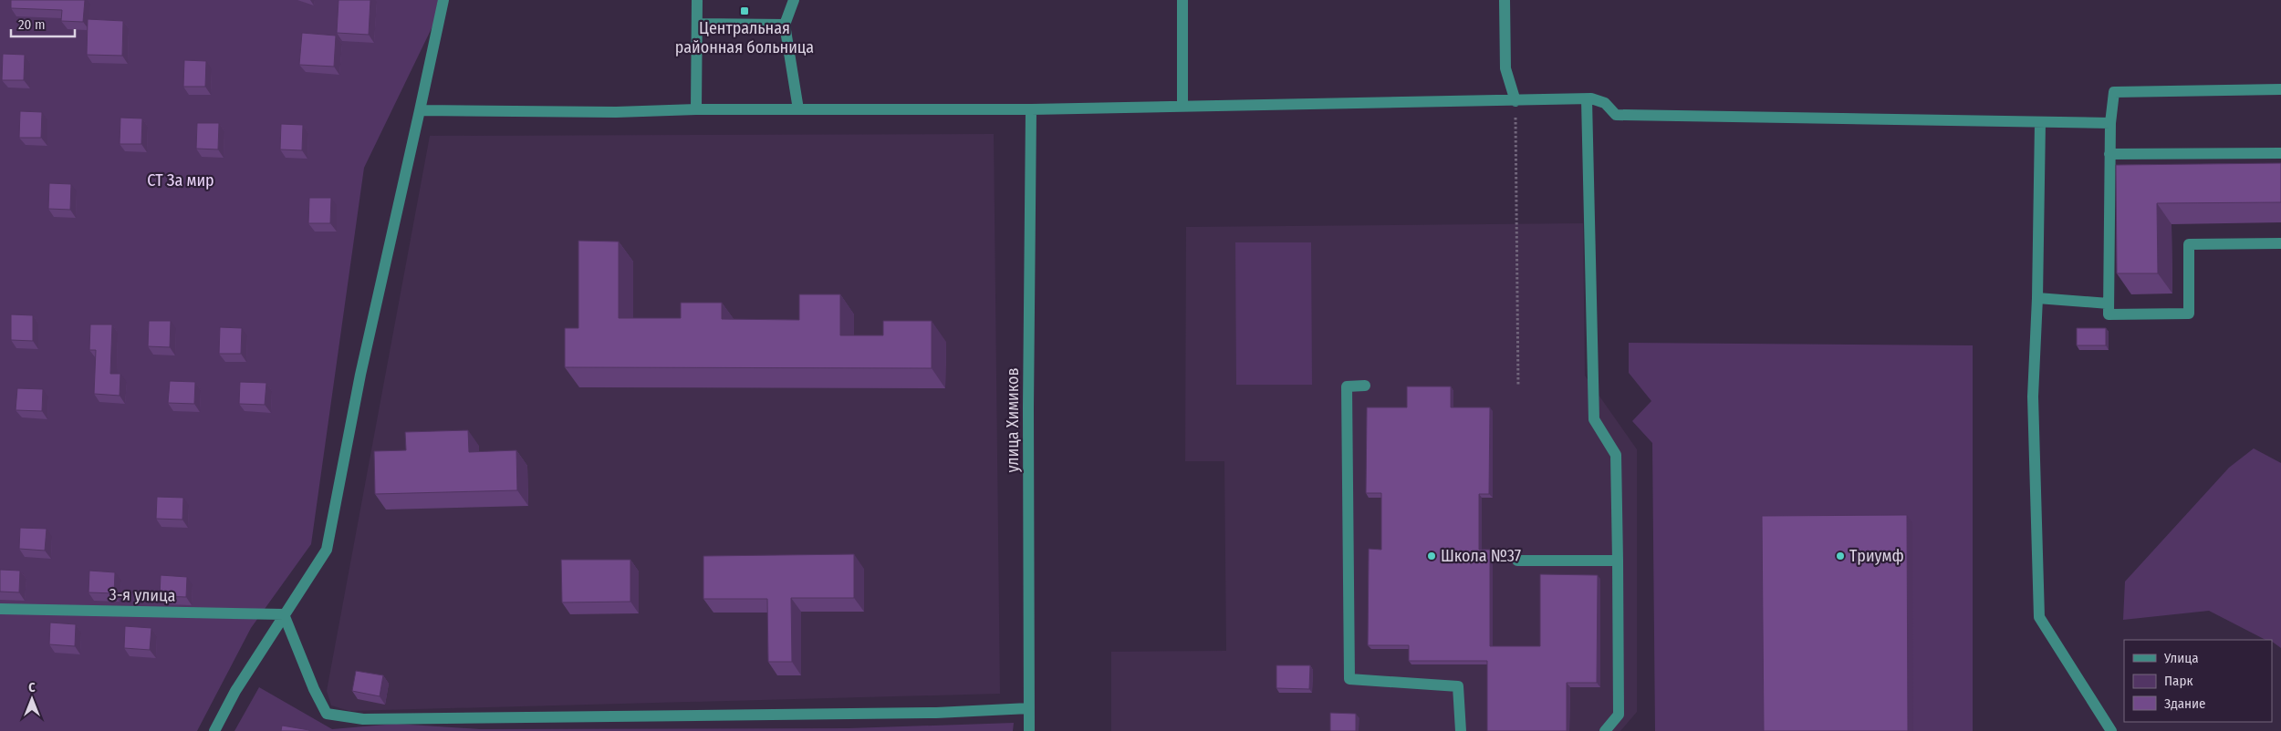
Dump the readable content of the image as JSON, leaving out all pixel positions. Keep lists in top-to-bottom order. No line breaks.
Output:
{"streets":{"street":["улица Химиков","3-я улица"]},"parks":["СТ За мир"],"places":{"transit":["Центральная районная больница"],"other":["Школа №37","Триумф"]},"legend":["Улица","Парк","Здание"],"scale_bar":"20 m","north":"top"}
